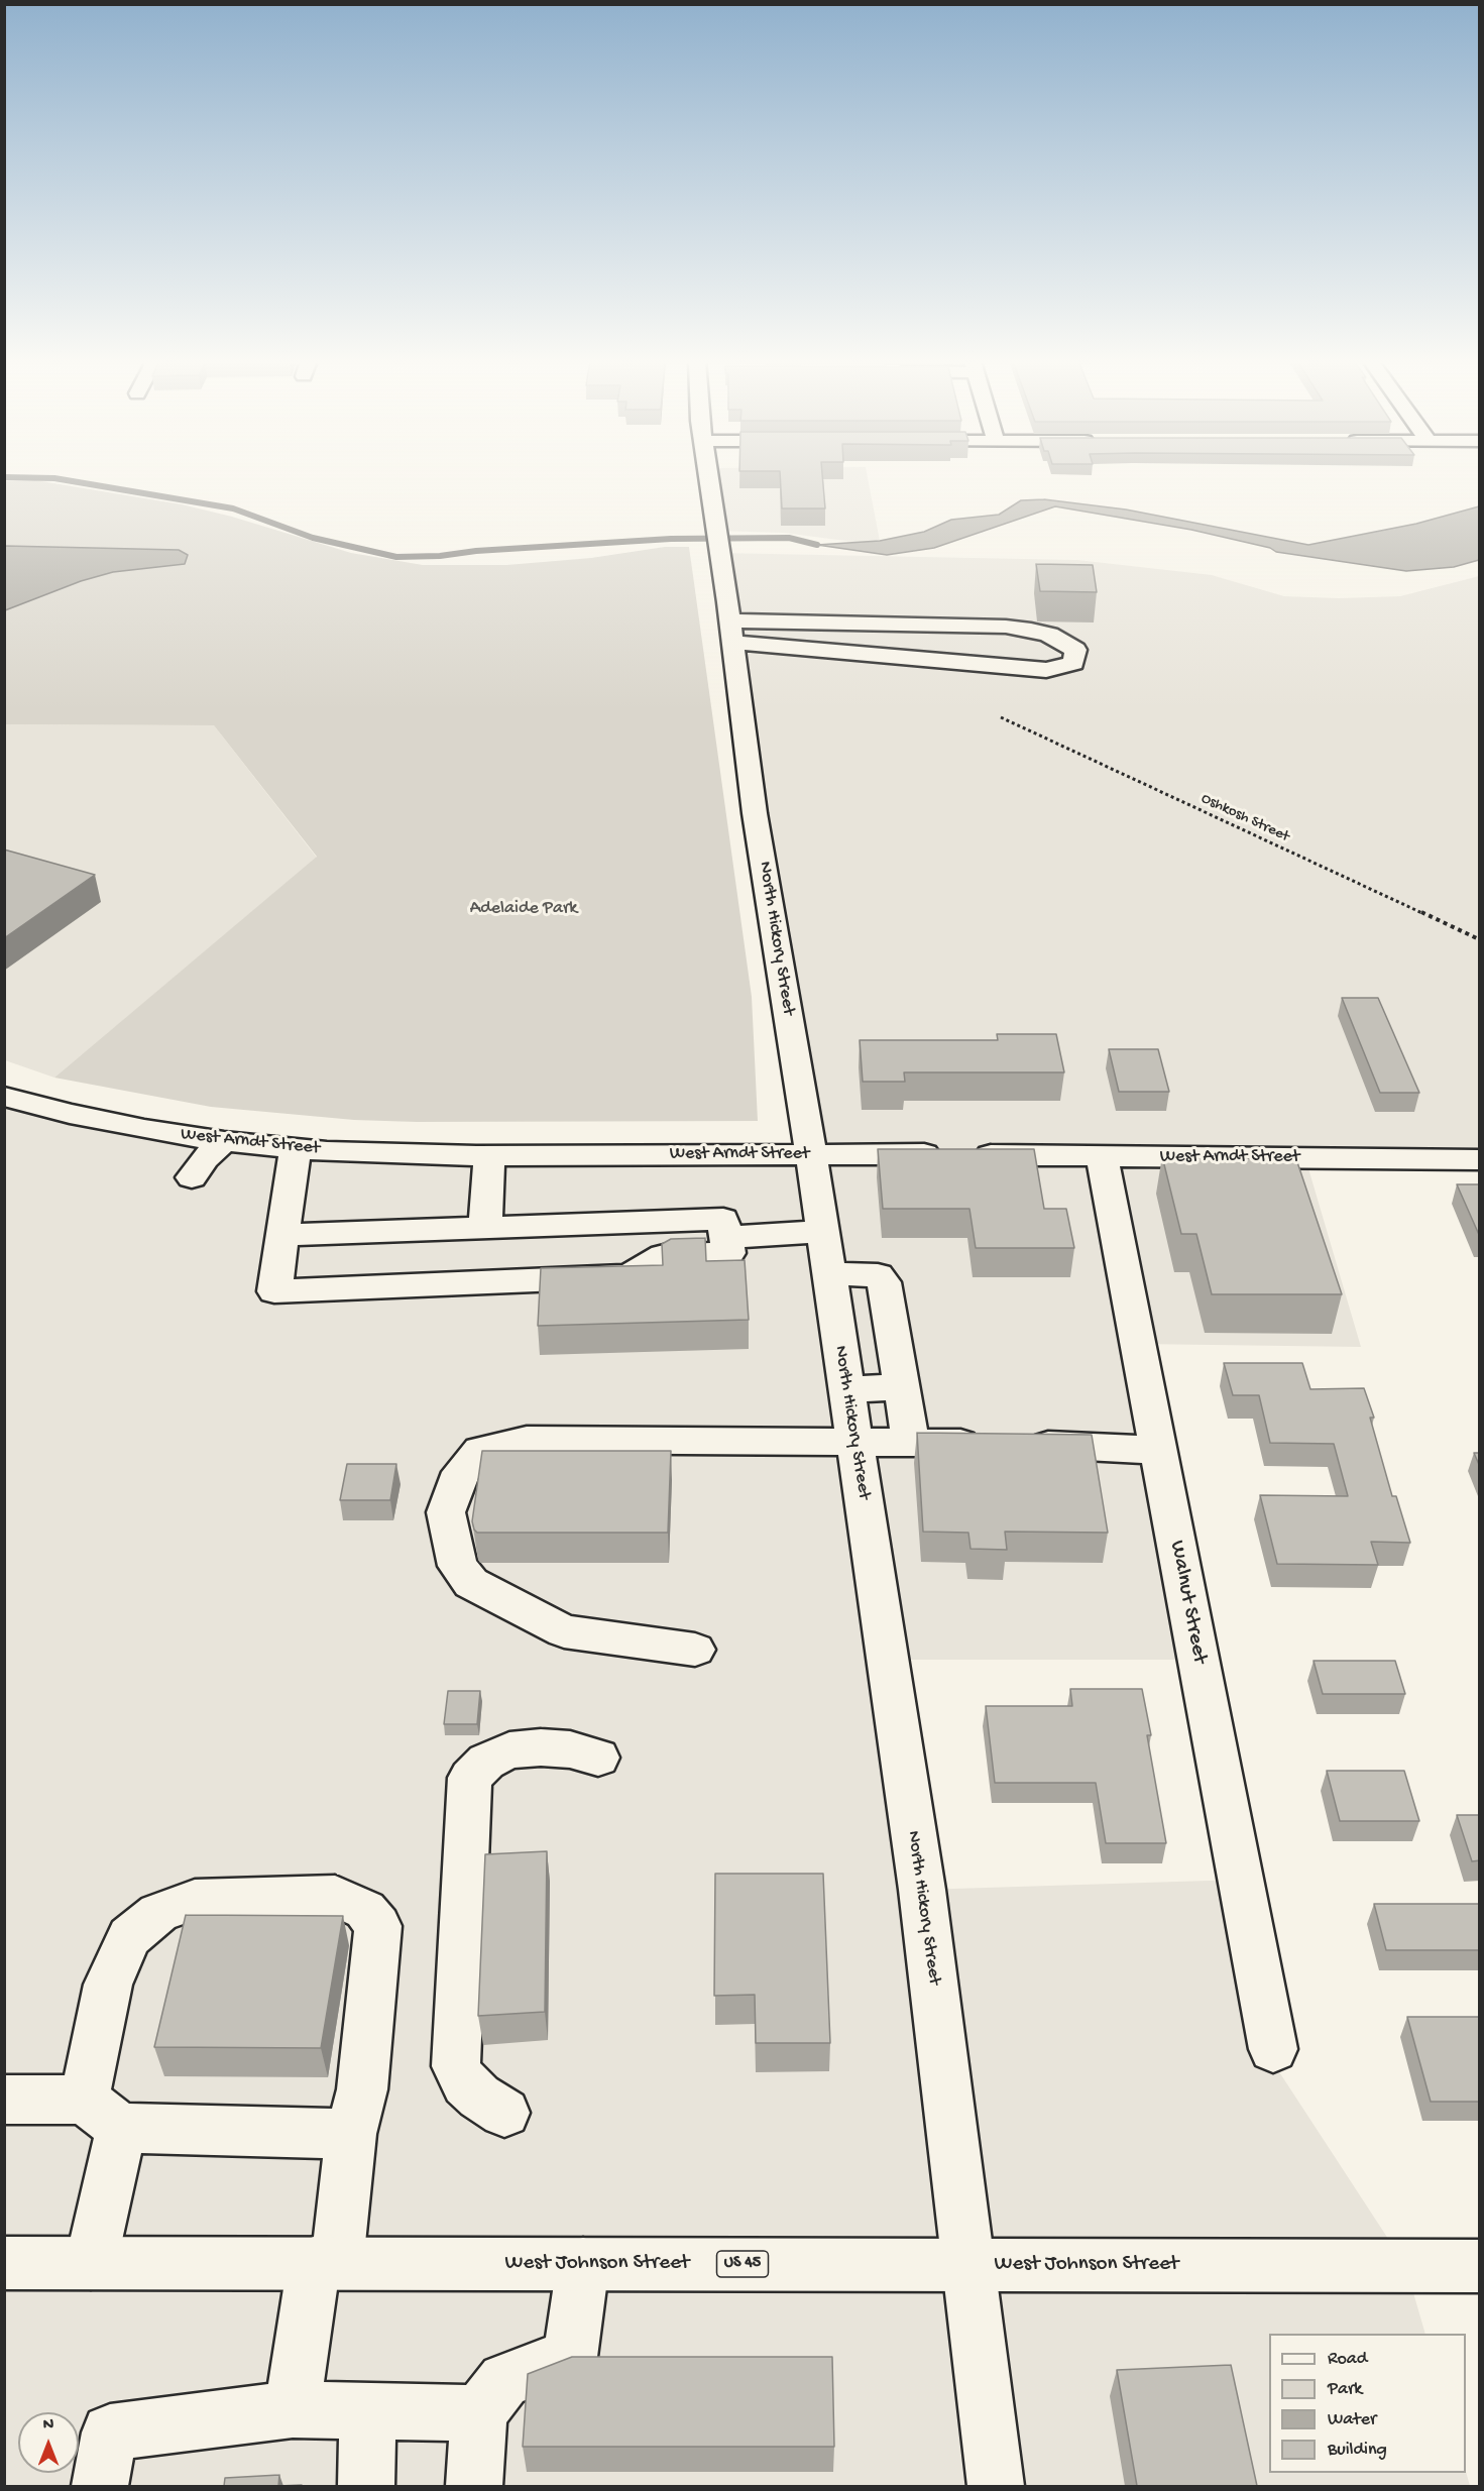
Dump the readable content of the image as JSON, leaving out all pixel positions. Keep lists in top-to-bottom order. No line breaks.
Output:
{"streets":{"street":["North Hickory Street","West Arndt Street","Walnut Street","West Johnson Street","US 45"],"path":["Oshkosh Street"]},"crossings":[["North Hickory Street","West Arndt Street"],["North Hickory Street","West Johnson Street"],["West Arndt Street","Walnut Street"]],"parks":["Adelaide Park"],"legend":["Road","Park","Water","Building"],"north":"top"}
